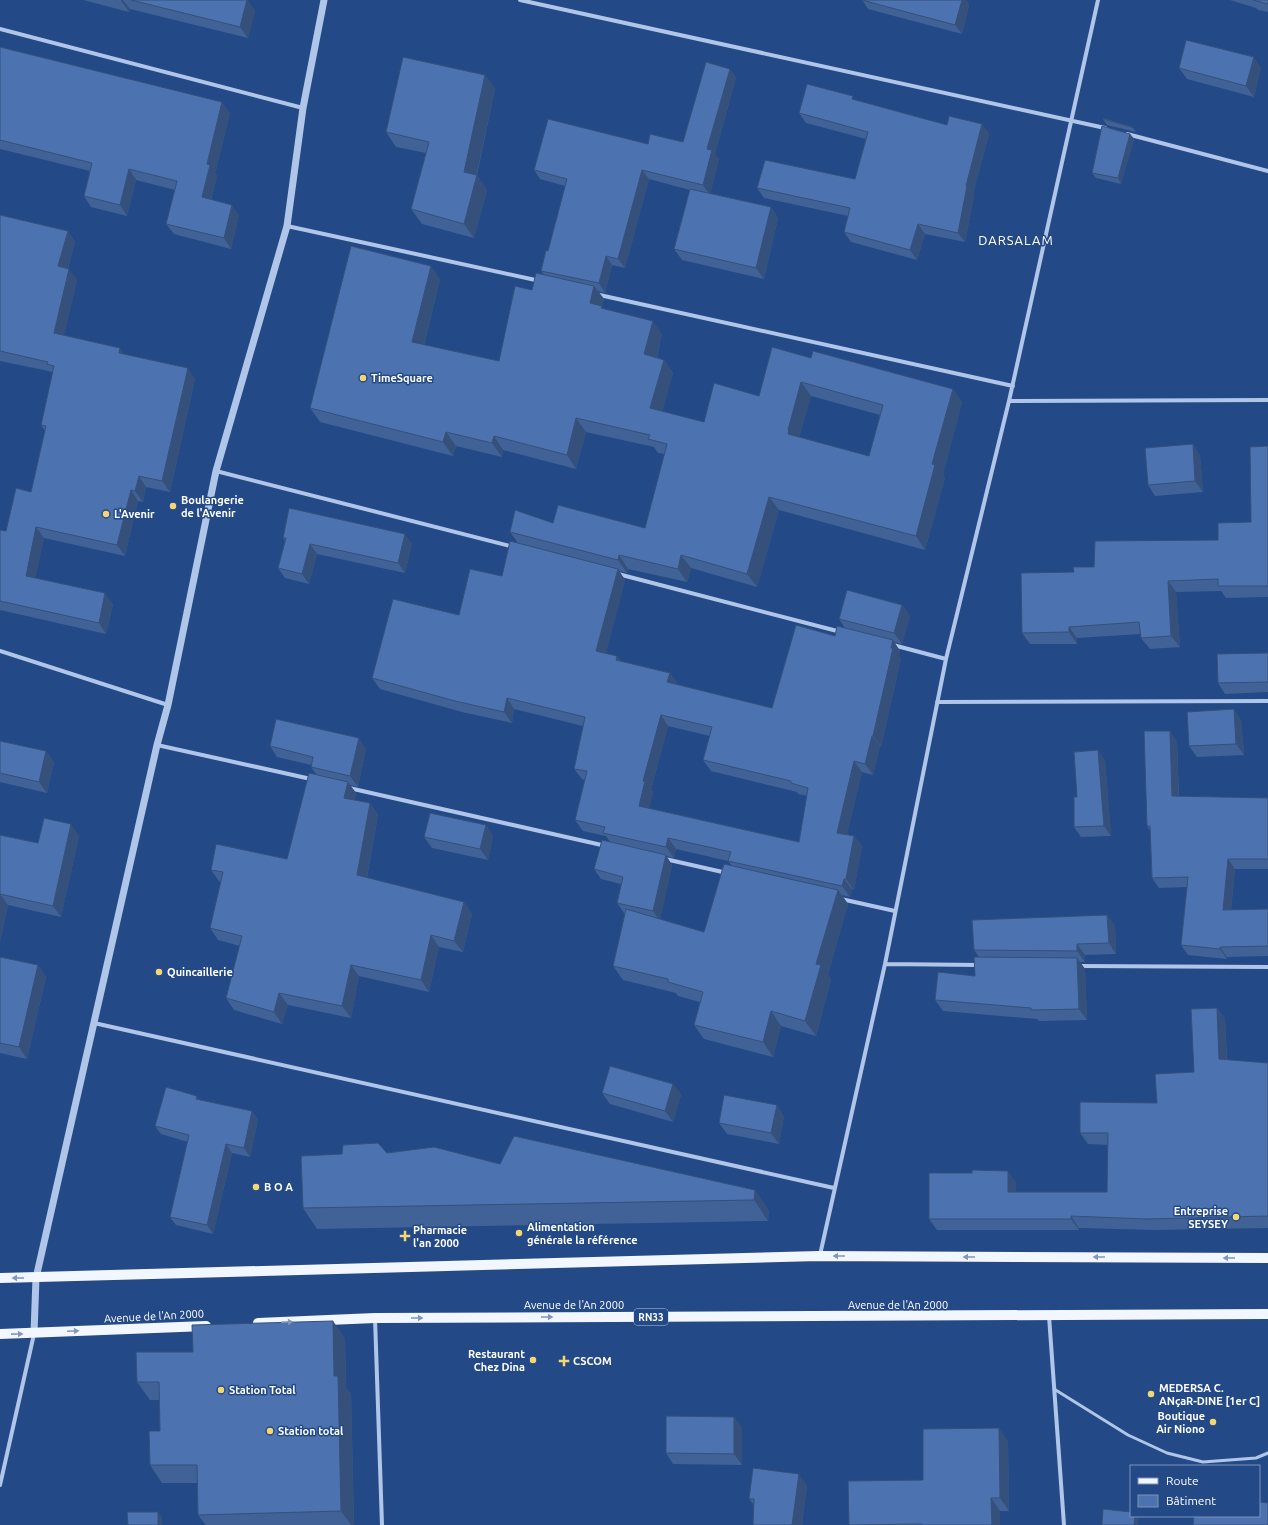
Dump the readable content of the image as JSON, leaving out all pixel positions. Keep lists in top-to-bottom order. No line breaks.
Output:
{"streets":{"main road":["Avenue de l'An 2000","RN33"]},"districts":["DARSALAM"],"places":{"other":["TimeSquare","Boulangerie de l'Avenir","L'Avenir","Quincaillerie","B O A","Entreprise SEYSEY","Alimentation générale la référence","Restaurant Chez Dina","Station Total","MEDERSA C. ANçaR-DINE [1er C]","Boutique Air Niono","Station total"],"health":["Pharmacie l'an 2000","CSCOM"]},"legend":["Route","Bâtiment"]}
